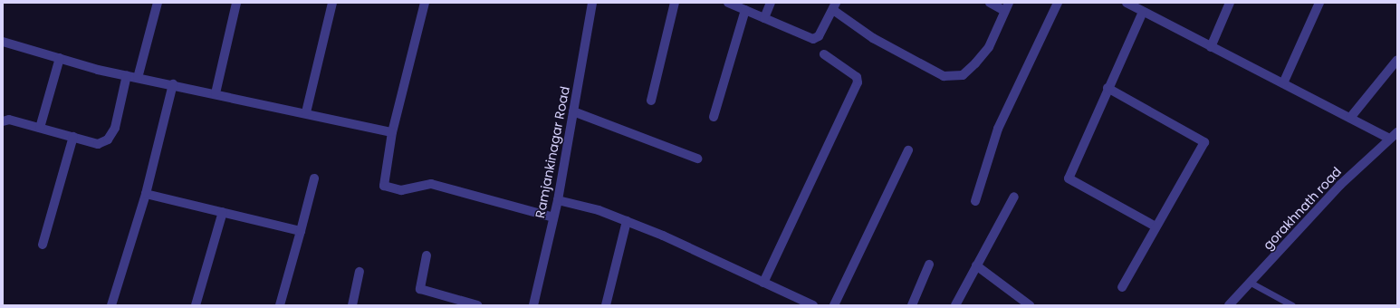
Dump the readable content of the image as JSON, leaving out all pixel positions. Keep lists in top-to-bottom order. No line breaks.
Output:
{"streets":{"street":["Ramjankinagar Road","gorakhnath road"]}}
